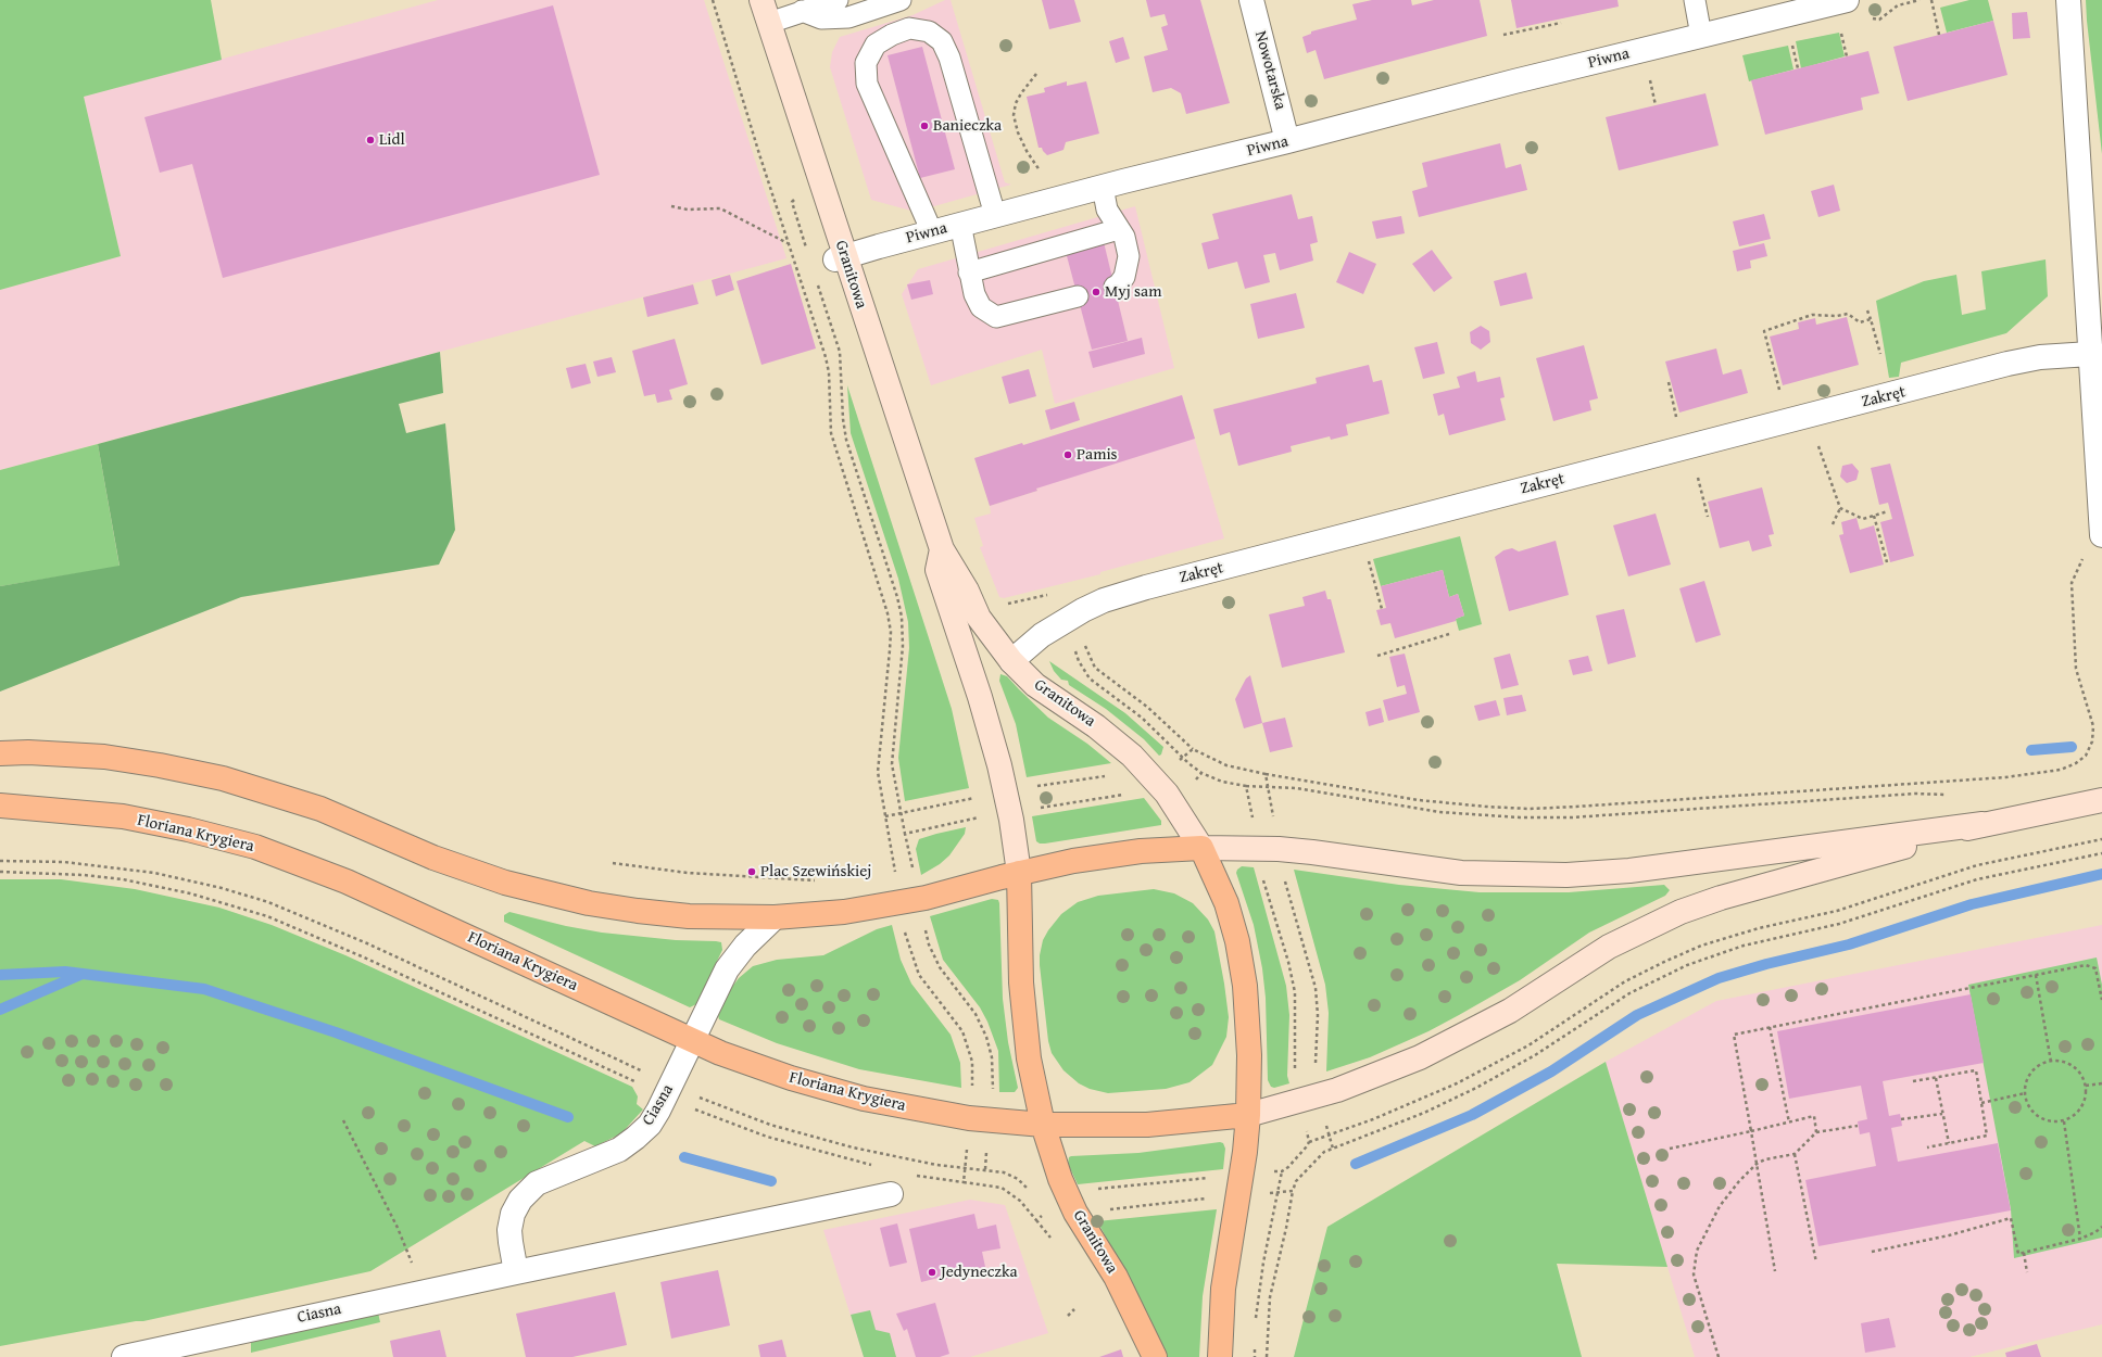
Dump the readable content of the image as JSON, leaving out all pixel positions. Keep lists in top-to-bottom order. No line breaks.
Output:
{"streets":{"main road":["Granitowa","Floriana Krygiera"],"street":["Piwna","Nowotarska","Zakręt","Ciasna"]},"crossings":[["Piwna","Nowotarska"],["Piwna","Granitowa"],["Granitowa","Zakręt"],["Granitowa","Floriana Krygiera"],["Floriana Krygiera","Ciasna"]],"places":["Banieczka","Lidl","Myj sam","Pamis","Plac Szewińskiej","Jedyneczka"]}
